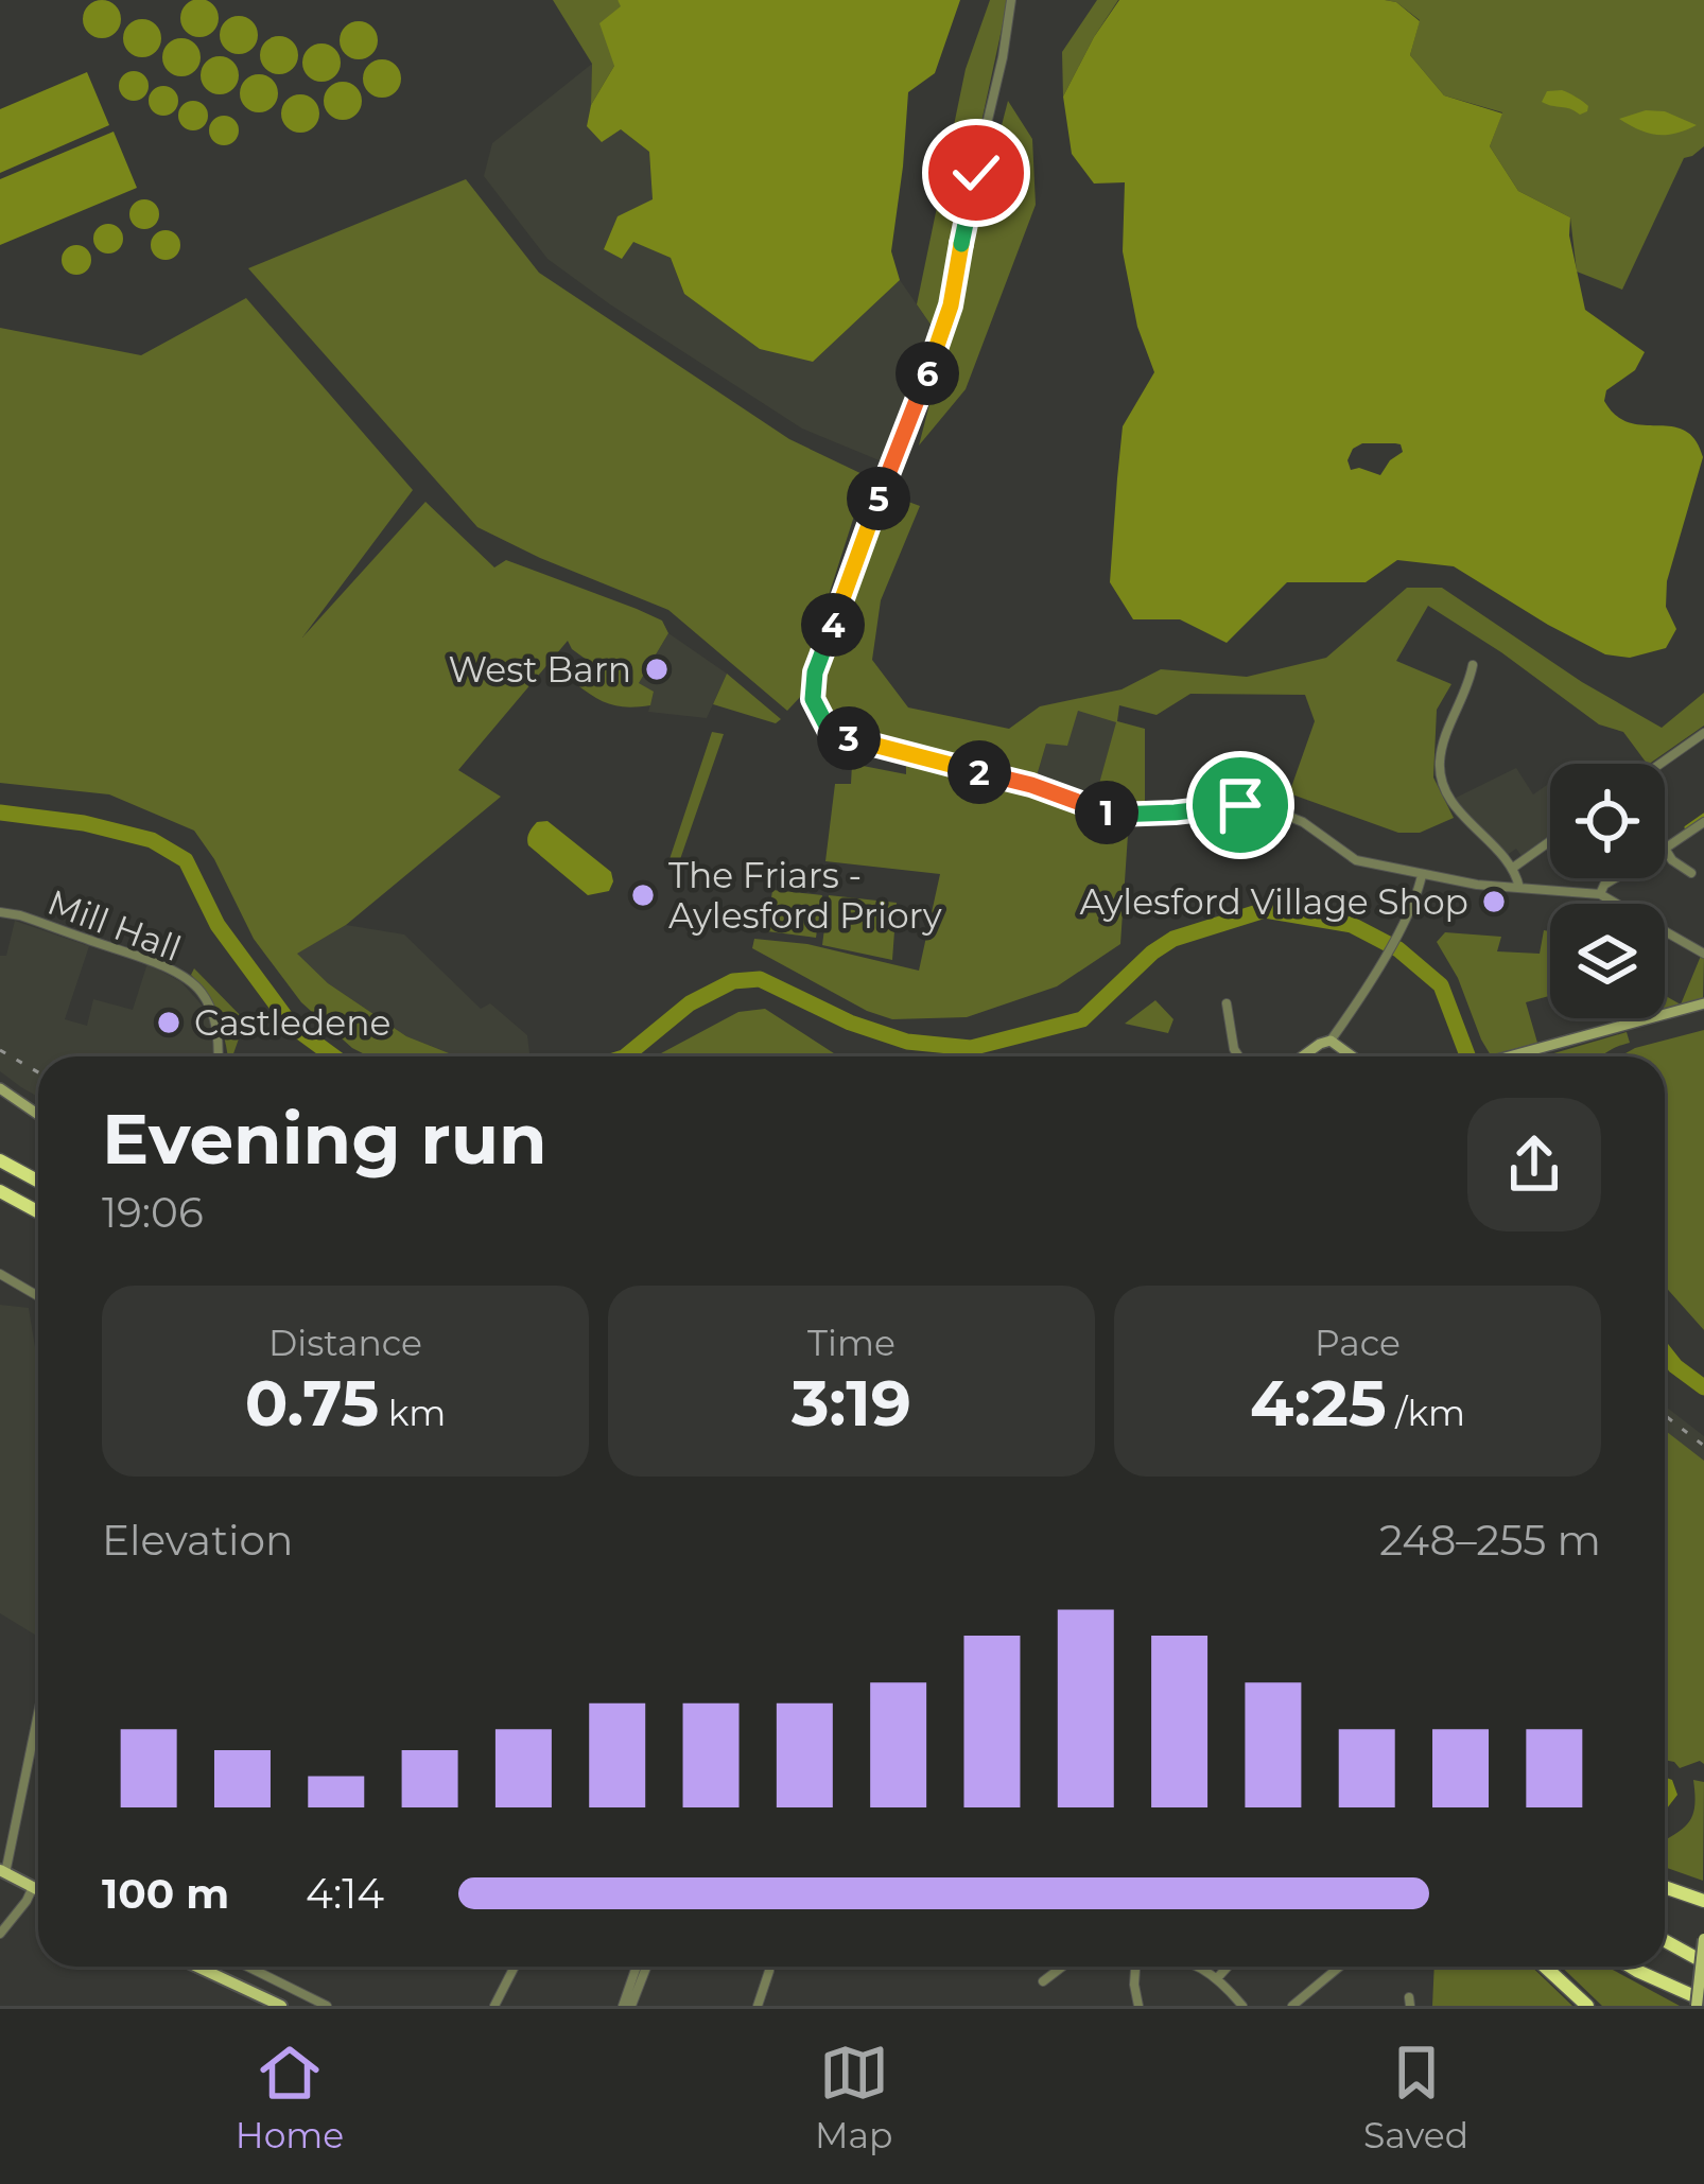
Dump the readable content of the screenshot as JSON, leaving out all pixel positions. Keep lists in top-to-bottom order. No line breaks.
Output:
{"streets":{"street":["Mill Hall"]},"places":["West Barn","The Friars - Aylesford Priory","Aylesford Village Shop","Castledene"],"page":{"pins":["6","5","4","3","2","1"],"heading":["Evening run","19:06"],"stats":[["Distance","0.75 km"],["Time","3:19"],["Pace","4:25 /km"]],"chart":["Elevation","248–255 m"],"list":[{"name":"100 m","note":"4:14"}],"tabs":["Home","Map","Saved"]}}
